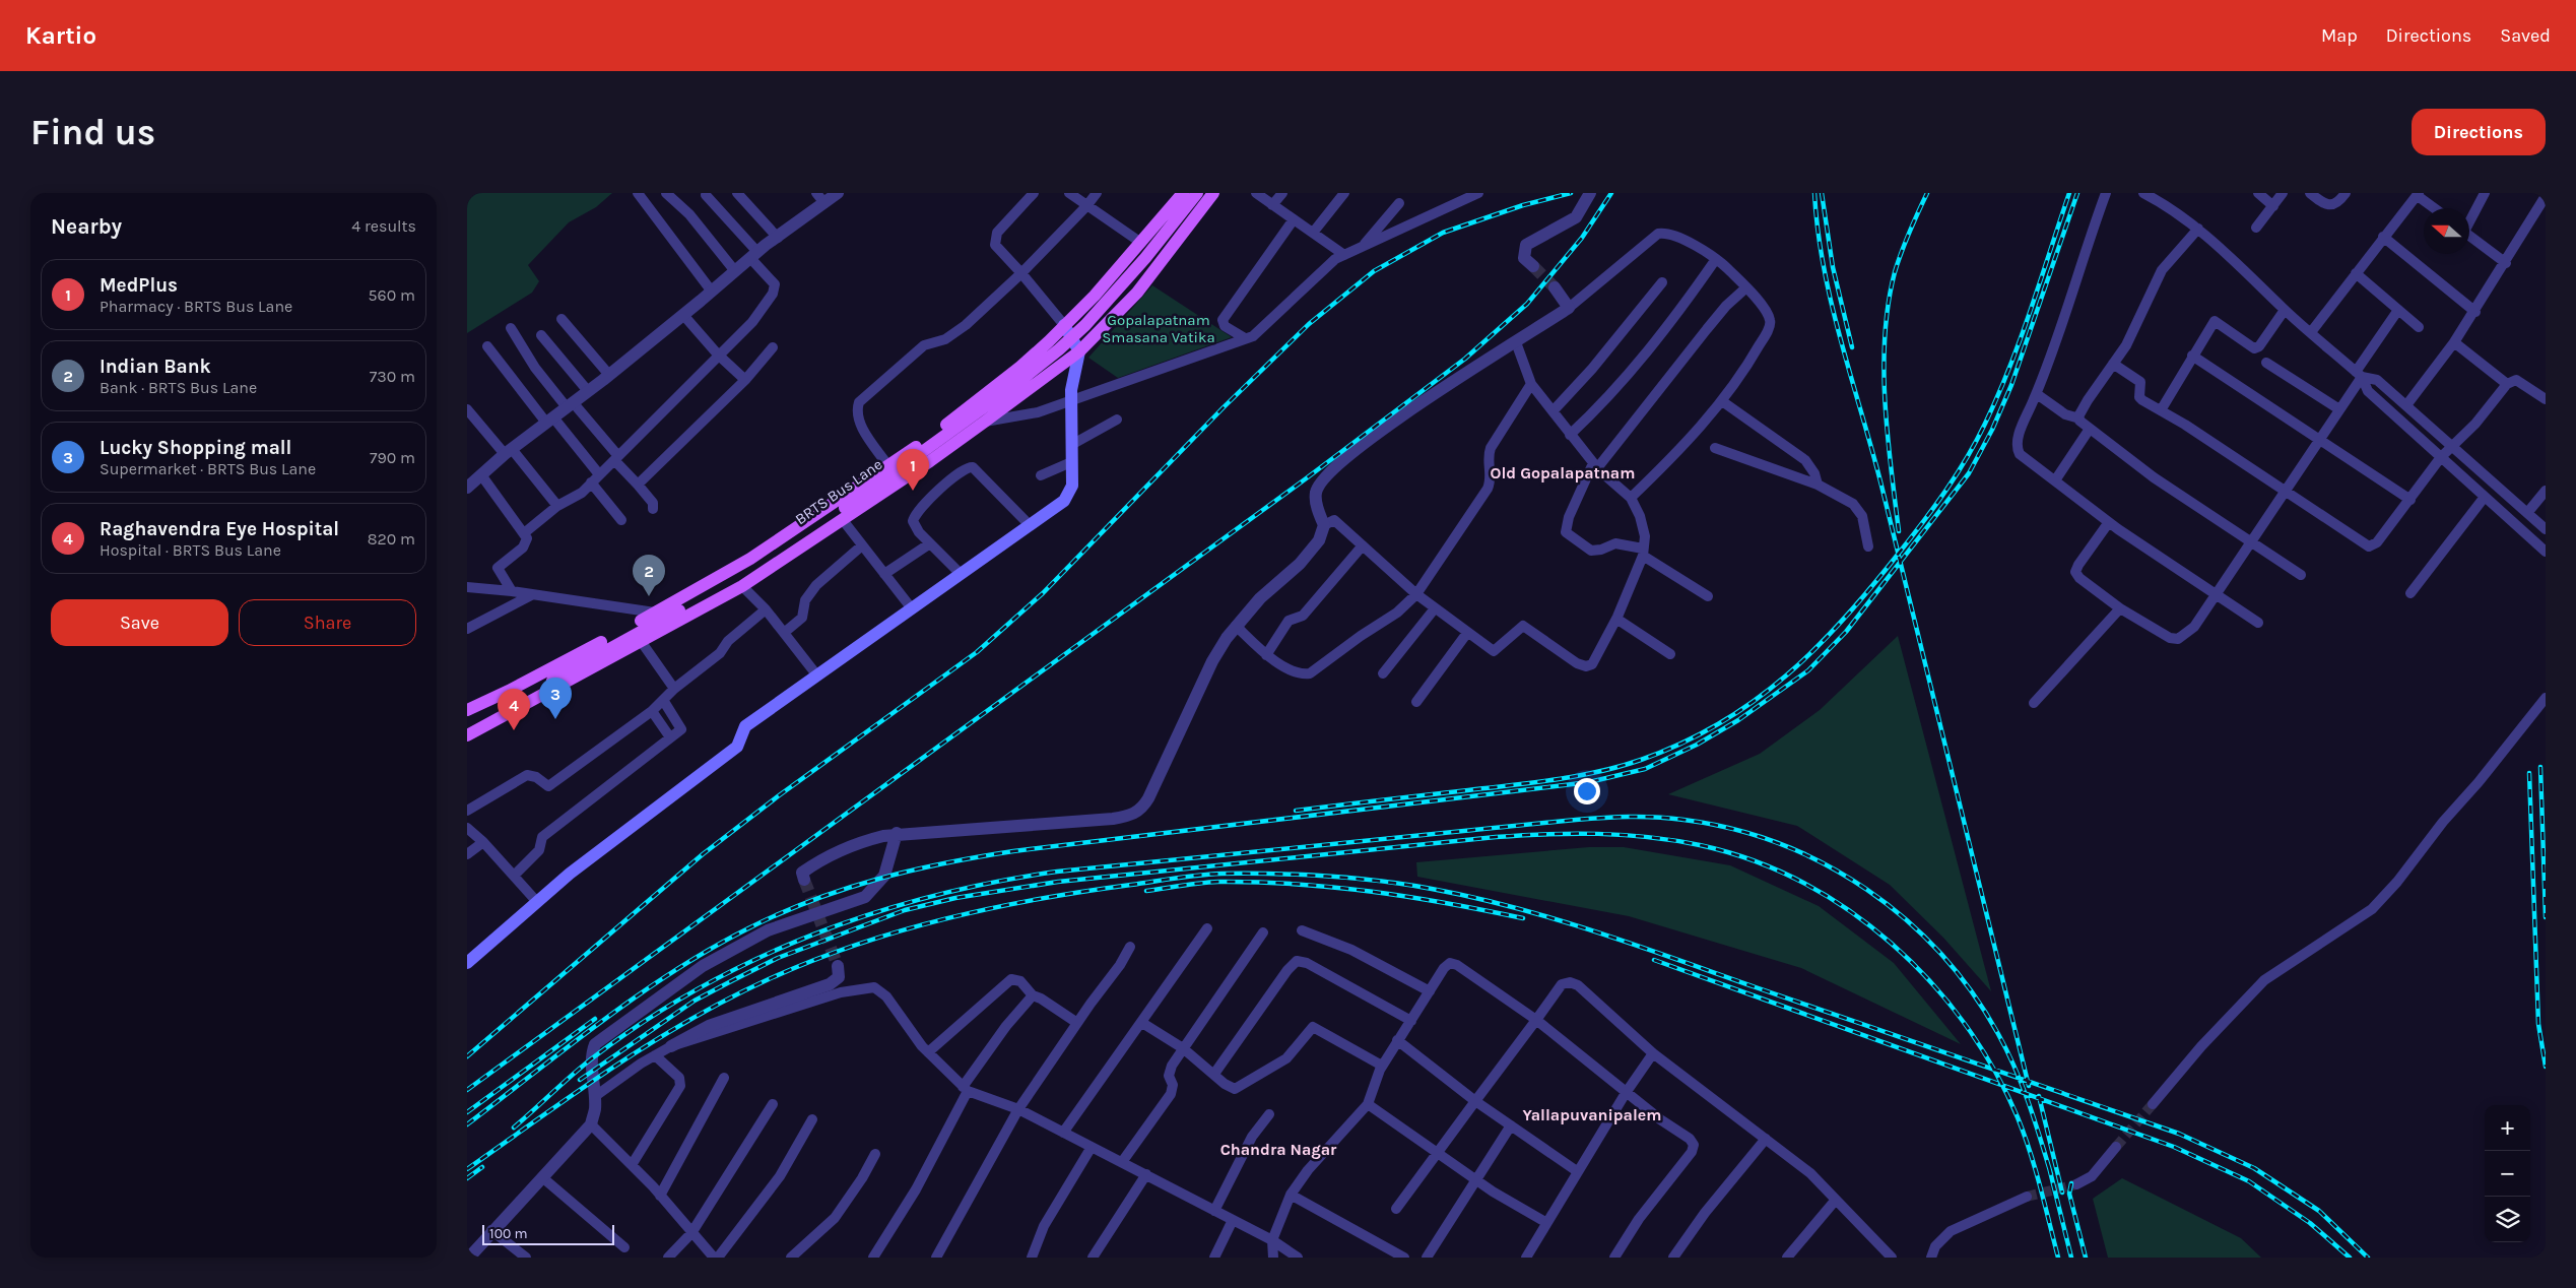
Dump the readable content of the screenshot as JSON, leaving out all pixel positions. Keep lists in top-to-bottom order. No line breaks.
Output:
{"streets":{"main road":["BRTS Bus Lane"]},"districts":["Old Gopalapatnam","Yallapuvanipalem","Chandra Nagar"],"parks":["Gopalapatnam Smasana Vatika"],"scale_bar":"100 m","north":"left","page":{"header":"Kartio","nav":["Map","Directions","Saved"],"buttons":["Directions",["Save","Share"]],"title":"Find us","heading":["Nearby","4 results"],"list":[{"mark":"1","name":"MedPlus","note":"Pharmacy · BRTS Bus Lane","value":"560 m"},{"mark":"2","name":"Indian Bank","note":"Bank · BRTS Bus Lane","value":"730 m"},{"mark":"3","name":"Lucky Shopping mall","note":"Supermarket · BRTS Bus Lane","value":"790 m"},{"mark":"4","name":"Raghavendra Eye Hospital","note":"Hospital · BRTS Bus Lane","value":"820 m"}],"pins":["1","2","3","4"],"map_buttons":["+","−"],"scale":"100 m"}}
